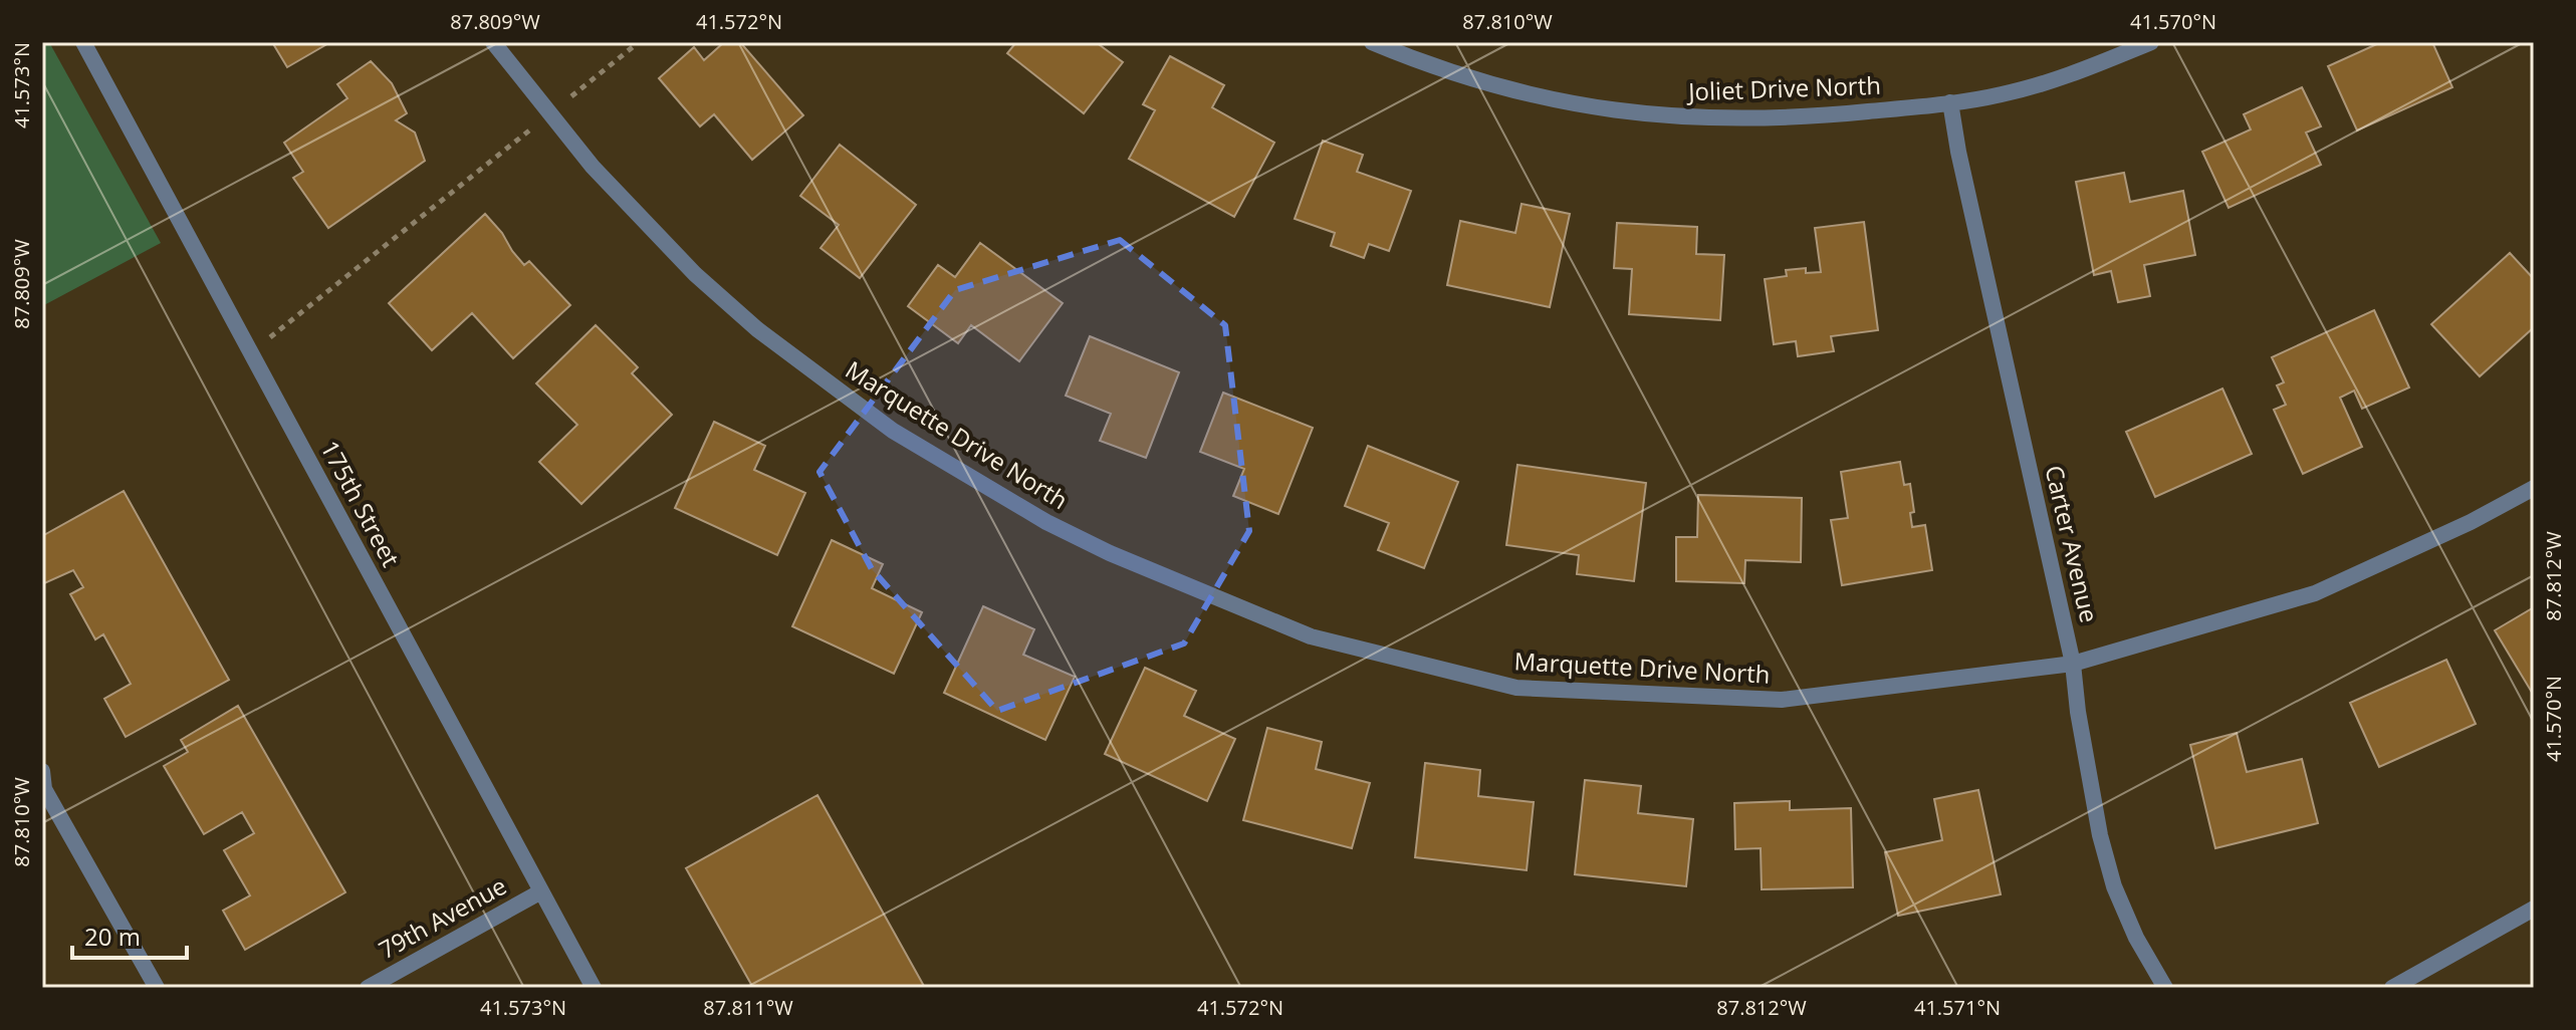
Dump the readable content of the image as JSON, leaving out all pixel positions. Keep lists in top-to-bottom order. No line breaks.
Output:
{"streets":{"street":["Joliet Drive North","Marquette Drive North","175th Street","Carter Avenue","79th Avenue"]},"crossings":[["Joliet Drive North","Carter Avenue"],["Marquette Drive North","Carter Avenue"],["175th Street","79th Avenue"]],"scale_bar":"20 m","coordinates":["87.809°W","41.572°N","87.810°W","41.570°N","41.573°N","87.812°W","87.811°W","41.571°N"]}
